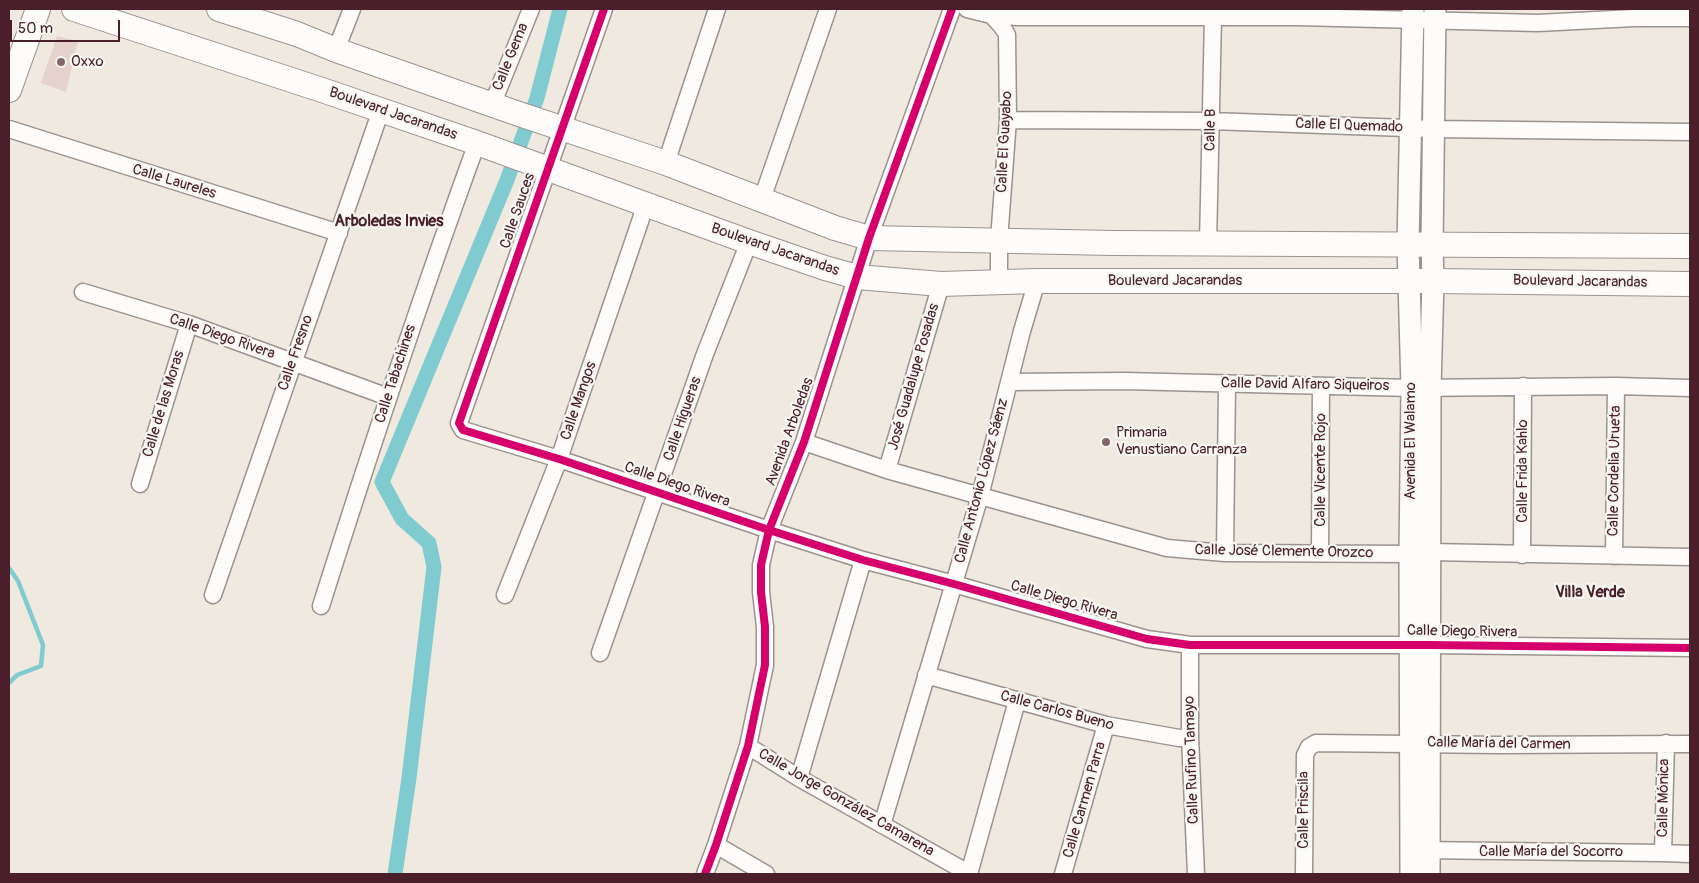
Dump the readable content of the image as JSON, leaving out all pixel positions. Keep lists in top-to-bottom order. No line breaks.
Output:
{"streets":{"main road":["Boulevard Jacarandas"],"street":["Calle Gema","Calle El Quemado","Calle B","Calle El Guayabo","Calle Laureles","Calle Sauces","Calle Diego Rivera","Calle Fresno","Calle Tabachines","José Guadalupe Posadas","Calle David Alfaro Siqueiros","Calle Mangos","Calle de las Moras","Calle Higueras","Avenida Arboledas","Avenida El Walamo","Calle Vicente Rojo","Calle Frida Kahlo","Calle Cordelia Urueta","Calle Antonio López Sáenz","Calle José Clemente Orozco","Calle Carlos Bueno","Calle María del Carmen","Calle Rufino Tamayo","Calle Mónica","Calle Carmen Parra","Calle Jorge González Camarena","Calle Priscila","Calle María del Socorro"]},"crossings":[["Boulevard Jacarandas","Calle El Guayabo"],["Boulevard Jacarandas","Calle Sauces"],["Boulevard Jacarandas","Calle Fresno"],["Boulevard Jacarandas","Calle Tabachines"],["Boulevard Jacarandas","José Guadalupe Posadas"],["Boulevard Jacarandas","Calle Mangos"],["Boulevard Jacarandas","Calle Higueras"],["Boulevard Jacarandas","Avenida Arboledas"],["Boulevard Jacarandas","Avenida El Walamo"],["Boulevard Jacarandas","Calle Antonio López Sáenz"],["Calle El Quemado","Calle B"],["Calle El Quemado","Calle El Guayabo"],["Calle El Quemado","Avenida El Walamo"],["Calle Laureles","Calle Fresno"],["Calle Sauces","Calle Diego Rivera"],["Calle Diego Rivera","Calle Fresno"],["Calle Diego Rivera","Calle Tabachines"],["Calle Diego Rivera","Calle Mangos"],["Calle Diego Rivera","Calle de las Moras"],["Calle Diego Rivera","Calle Higueras"],["Calle Diego Rivera","Avenida Arboledas"],["Calle Diego Rivera","Avenida El Walamo"],["Calle Diego Rivera","Calle Antonio López Sáenz"],["Calle Diego Rivera","Calle Rufino Tamayo"],["José Guadalupe Posadas","Calle José Clemente Orozco"],["Calle David Alfaro Siqueiros","Avenida El Walamo"],["Calle David Alfaro Siqueiros","Calle Vicente Rojo"],["Calle David Alfaro Siqueiros","Calle Frida Kahlo"],["Calle David Alfaro Siqueiros","Calle Cordelia Urueta"],["Calle David Alfaro Siqueiros","Calle Antonio López Sáenz"],["Avenida Arboledas","Calle José Clemente Orozco"],["Avenida Arboledas","Calle Jorge González Camarena"],["Avenida El Walamo","Calle José Clemente Orozco"],["Avenida El Walamo","Calle María del Carmen"],["Avenida El Walamo","Calle María del Socorro"],["Calle Vicente Rojo","Calle José Clemente Orozco"],["Calle Frida Kahlo","Calle José Clemente Orozco"],["Calle Cordelia Urueta","Calle José Clemente Orozco"],["Calle Antonio López Sáenz","Calle José Clemente Orozco"],["Calle Antonio López Sáenz","Calle Carlos Bueno"],["Calle Antonio López Sáenz","Calle Jorge González Camarena"],["Calle Carlos Bueno","Calle Rufino Tamayo"],["Calle Carlos Bueno","Calle Carmen Parra"],["Calle María del Carmen","Calle Mónica"],["Calle María del Carmen","Calle Priscila"],["Calle Mónica","Calle María del Socorro"]],"districts":["Arboledas Invies","Villa Verde"],"places":["Oxxo","Primaria Venustiano Carranza"],"scale_bar":"50 m"}
